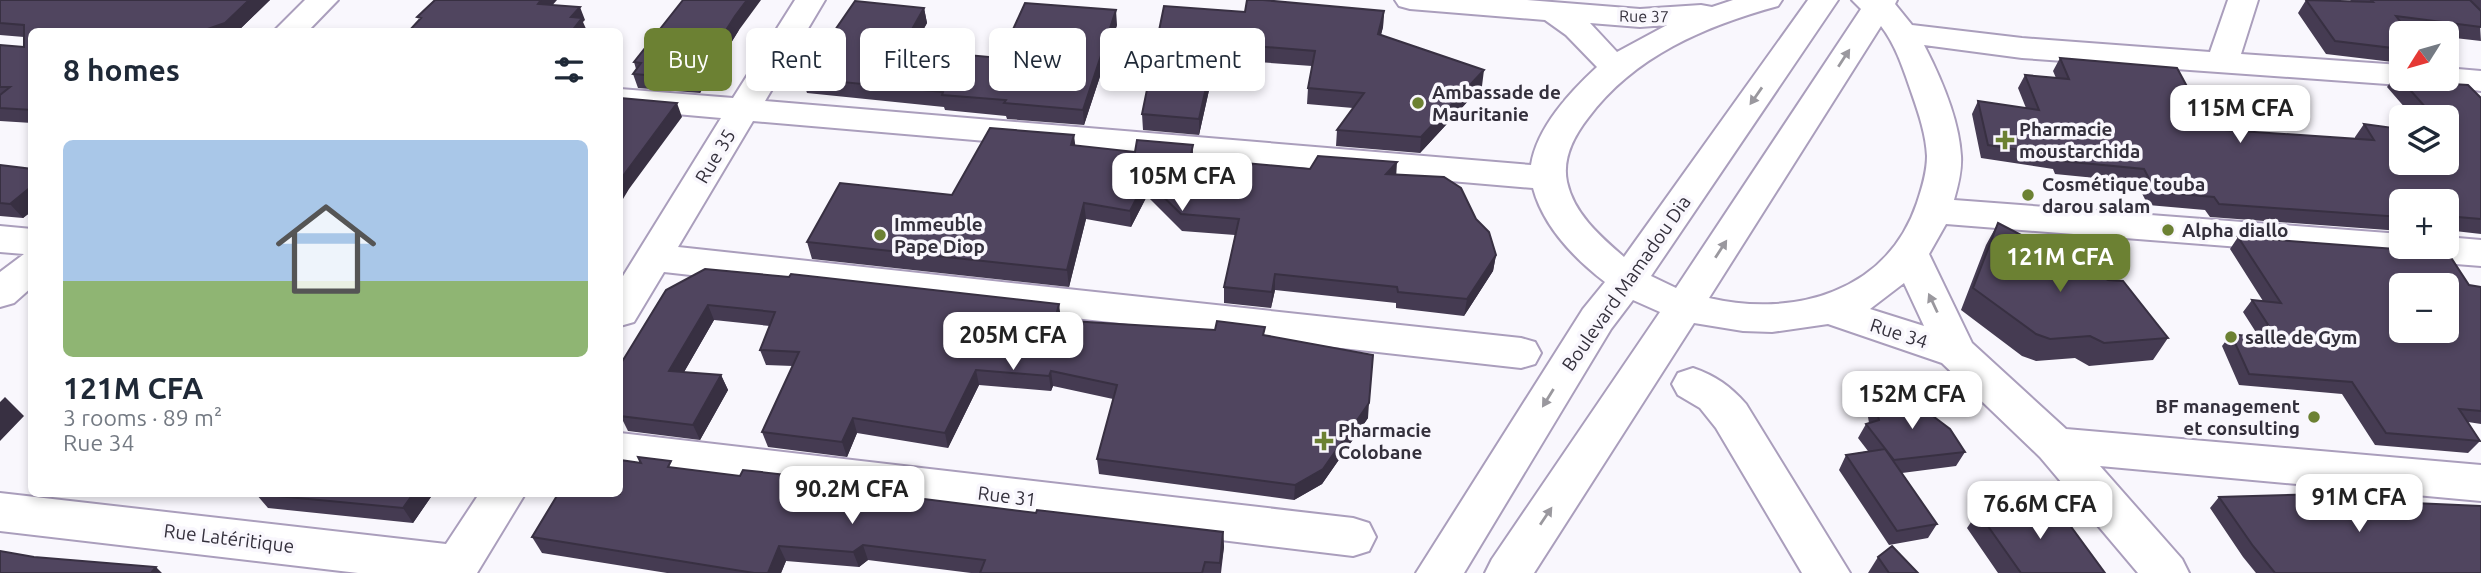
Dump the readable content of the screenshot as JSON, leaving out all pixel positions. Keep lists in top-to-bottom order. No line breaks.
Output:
{"streets":{"street":["Rue 37","Rue 35","Boulevard Mamadou Dia","Rue 34","Rue 31","Rue Latéritique"]},"places":{"other":["Ambassade de Mauritanie","Cosmétique touba darou salam","Alpha diallo","Immeuble Pape Diop","salle de Gym","BF management et consulting"],"health":["Pharmacie moustarchida","Pharmacie Colobane"]},"north":"bottom left","page":{"map_buttons":["+","−"],"chip":["Buy","Rent","Filters","New","Apartment"],"heading":"8 homes","price":["115M CFA","105M CFA","121M CFA","205M CFA","152M CFA","90.2M CFA","91M CFA","76.6M CFA"],"list":[{"name":"121M CFA","note":"3 rooms · 89 m² · Rue 34"}]}}
